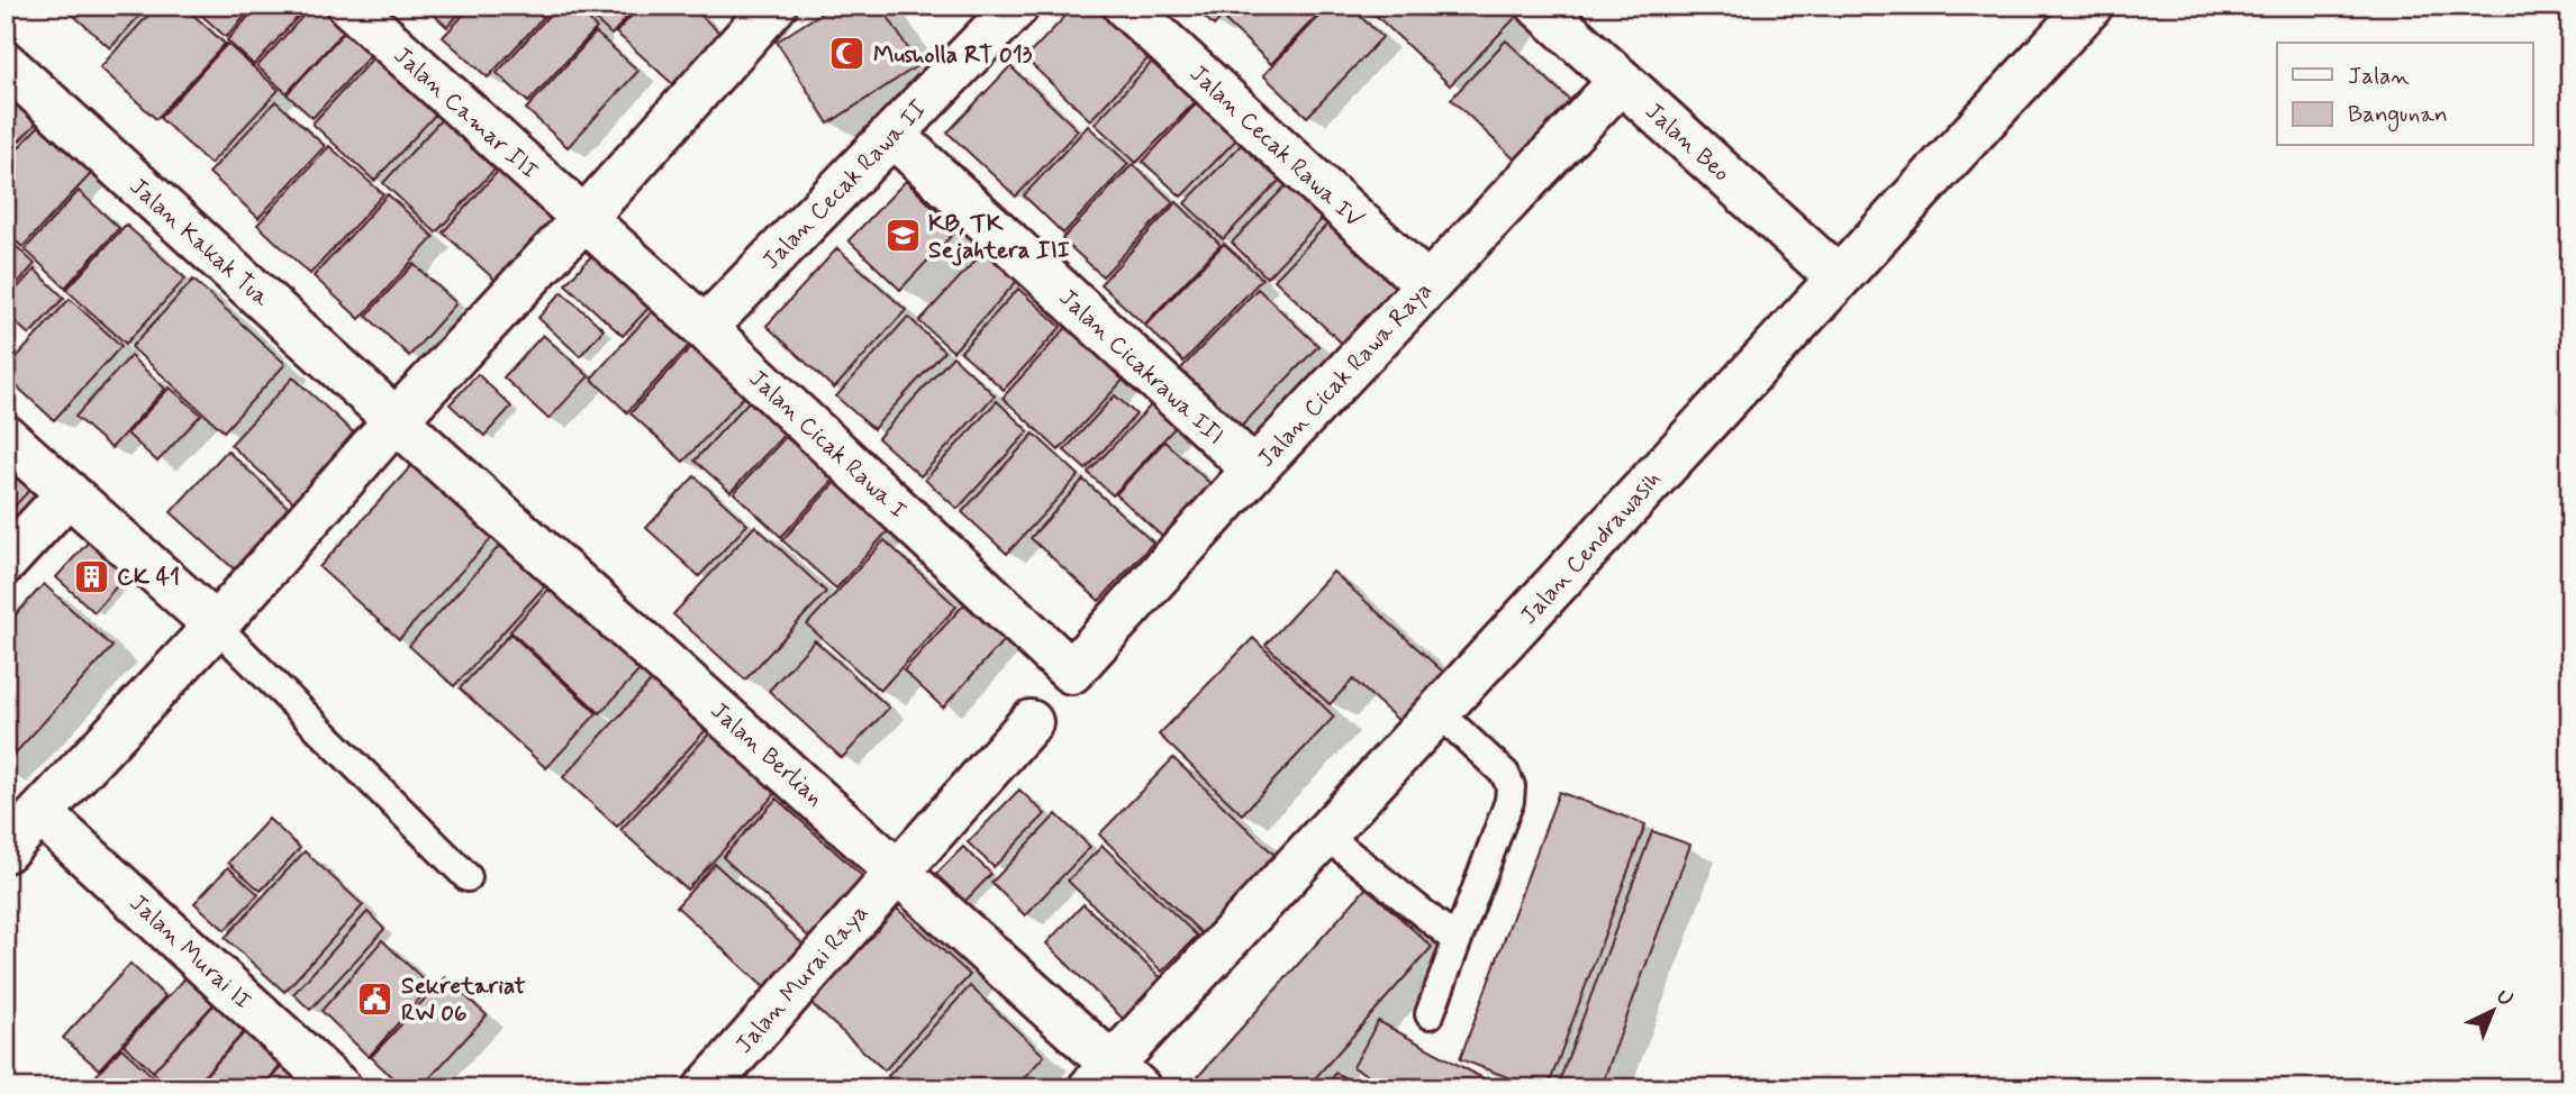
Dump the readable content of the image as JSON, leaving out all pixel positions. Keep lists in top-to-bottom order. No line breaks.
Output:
{"streets":{"street":["Jalan Camar III","Jalan Beo","Jalan Cecak Rawa IV","Jalan Cecak Rawa II","Jalan Kakak Tua","Jalan Cicakrawa III","Jalan Cicak Rawa Raya","Jalan Cicak Rawa I","Jalan Cendrawasih","Jalan Berlian","Jalan Murai II","Jalan Murai Raya"]},"crossings":[["Jalan Camar III","Jalan Cicak Rawa I"],["Jalan Beo","Jalan Cicak Rawa Raya"],["Jalan Beo","Jalan Cendrawasih"],["Jalan Cecak Rawa IV","Jalan Cicak Rawa Raya"],["Jalan Cecak Rawa II","Jalan Cicakrawa III"],["Jalan Cecak Rawa II","Jalan Cicak Rawa I"],["Jalan Kakak Tua","Jalan Berlian"],["Jalan Cicakrawa III","Jalan Cicak Rawa Raya"],["Jalan Cicak Rawa Raya","Jalan Cicak Rawa I"],["Jalan Cendrawasih","Jalan Berlian"],["Jalan Berlian","Jalan Murai Raya"]],"places":{"mosque":["Musholla RT 013"],"school or university":["KB, TK Sejahtera III"],"building":["CK 41"],"public building":["Sekretariat RW 06"]},"legend":["Jalan","Bangunan"],"north":"top right"}
